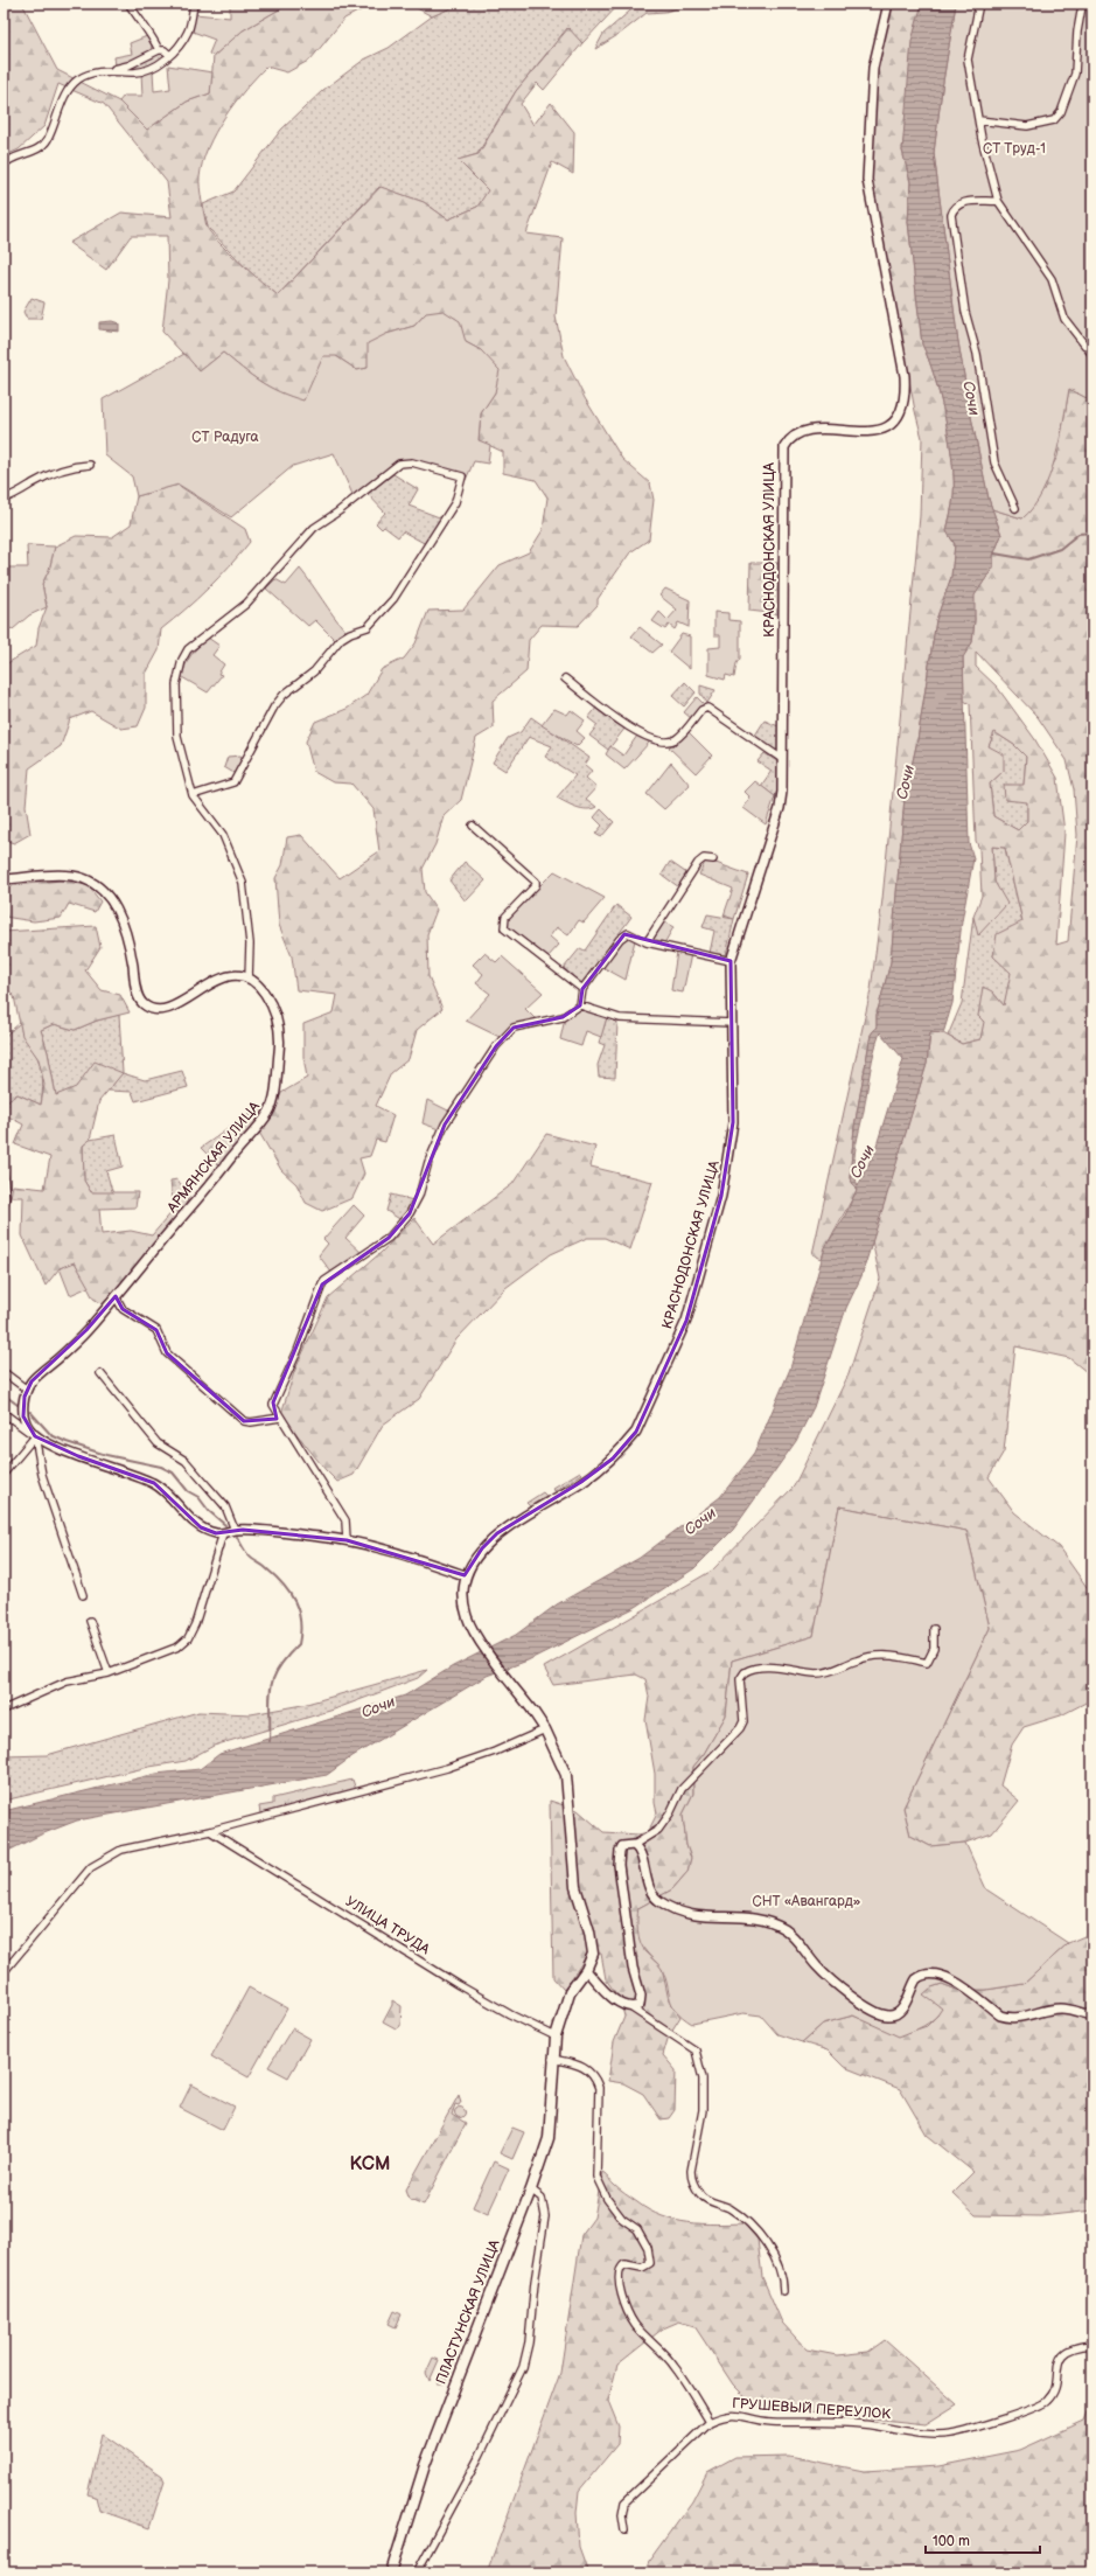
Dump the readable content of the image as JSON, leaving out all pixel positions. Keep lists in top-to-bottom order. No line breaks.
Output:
{"streets":{"main road":["ПЛАСТУНСКАЯ УЛИЦА"],"street":["КРАСНОДОНСКАЯ УЛИЦА","АРМЯНСКАЯ УЛИЦА","УЛИЦА ТРУДА","ГРУШЕВЫЙ ПЕРЕУЛОК"]},"crossings":[["УЛИЦА ТРУДА","ПЛАСТУНСКАЯ УЛИЦА"]],"districts":["КСМ"],"water":["Сочи"],"parks":["СТ Труд-1","СТ Радуга","СНТ «Авангард»"],"scale_bar":"100 m"}
